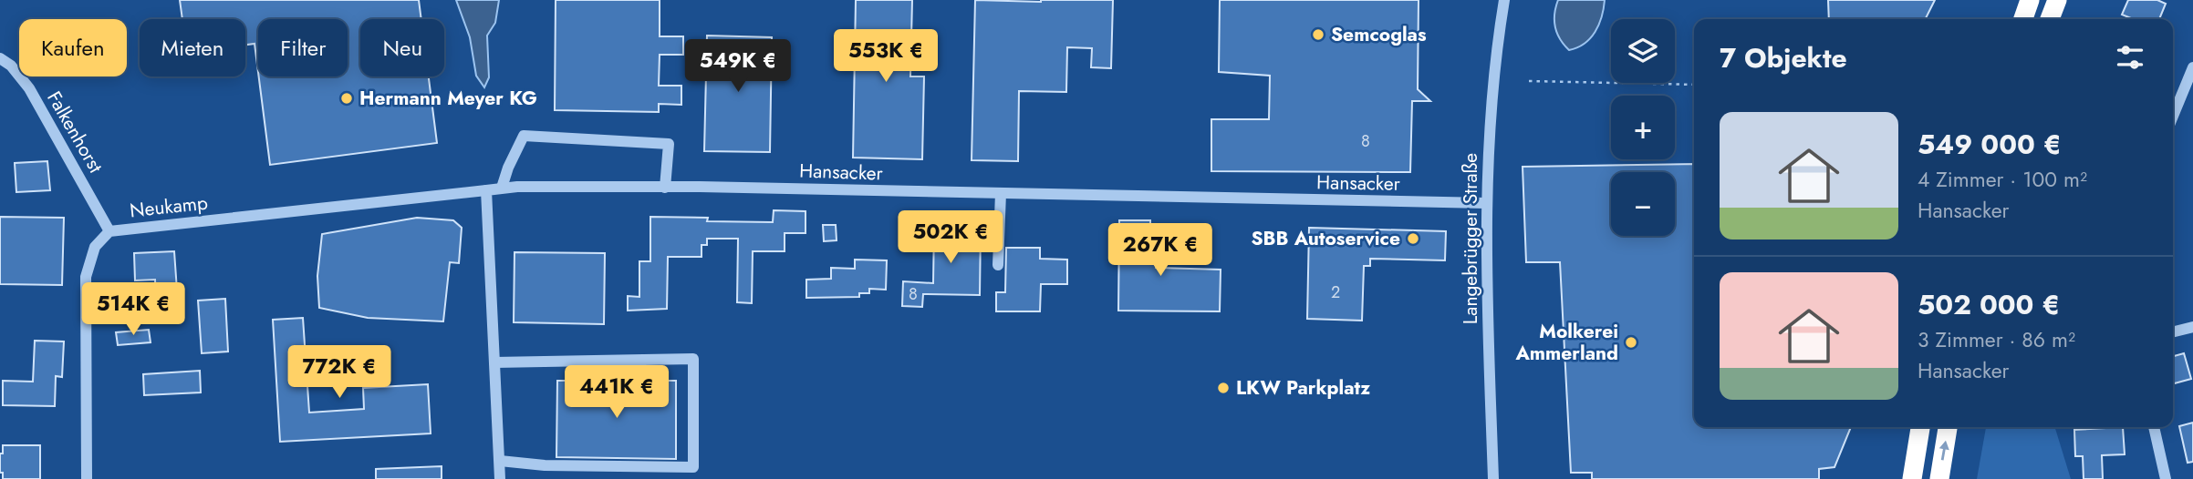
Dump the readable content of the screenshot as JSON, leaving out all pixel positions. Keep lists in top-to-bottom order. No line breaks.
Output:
{"streets":{"street":["Falkenhorst","Hansacker","Neukamp","Langebrügger Straße"]},"crossings":[["Falkenhorst","Neukamp"],["Hansacker","Neukamp"],["Hansacker","Langebrügger Straße"]],"places":["Semcoglas","Hermann Meyer KG","SBB Autoservice","Molkerei Ammerland","LKW Parkplatz"],"house_numbers":["8","2","8"],"page":{"map_buttons":["+","−"],"chip":["Kaufen","Mieten","Filter","Neu"],"heading":"7 Objekte","price":["553K €","549K €","502K €","267K €","514K €","772K €","441K €"],"list":[{"name":"549 000 €","note":"4 Zimmer · 100 m² · Hansacker"},{"name":"502 000 €","note":"3 Zimmer · 86 m² · Hansacker"}]}}
